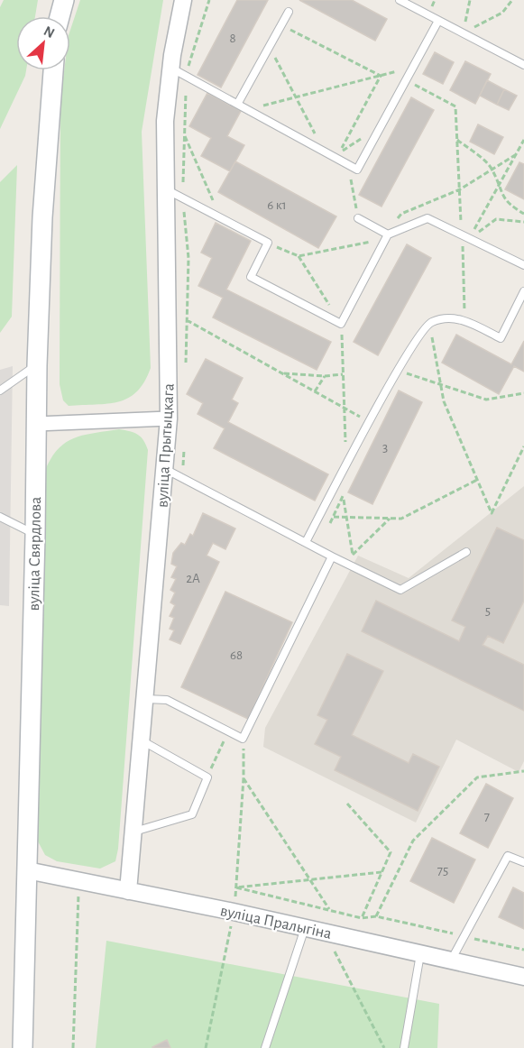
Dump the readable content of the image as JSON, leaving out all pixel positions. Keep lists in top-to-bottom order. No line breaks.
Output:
{"streets":{"main road":["вуліца Свярдлова"],"street":["вуліца Прытыцкага","вуліца Пралыгіна"]},"crossings":[["вуліца Прытыцкага","вуліца Пралыгіна"],["вуліца Свярдлова","вуліца Пралыгіна"]],"house_numbers":["8","6 к1","3","2А","5","68","7","75"],"north":"top right"}
